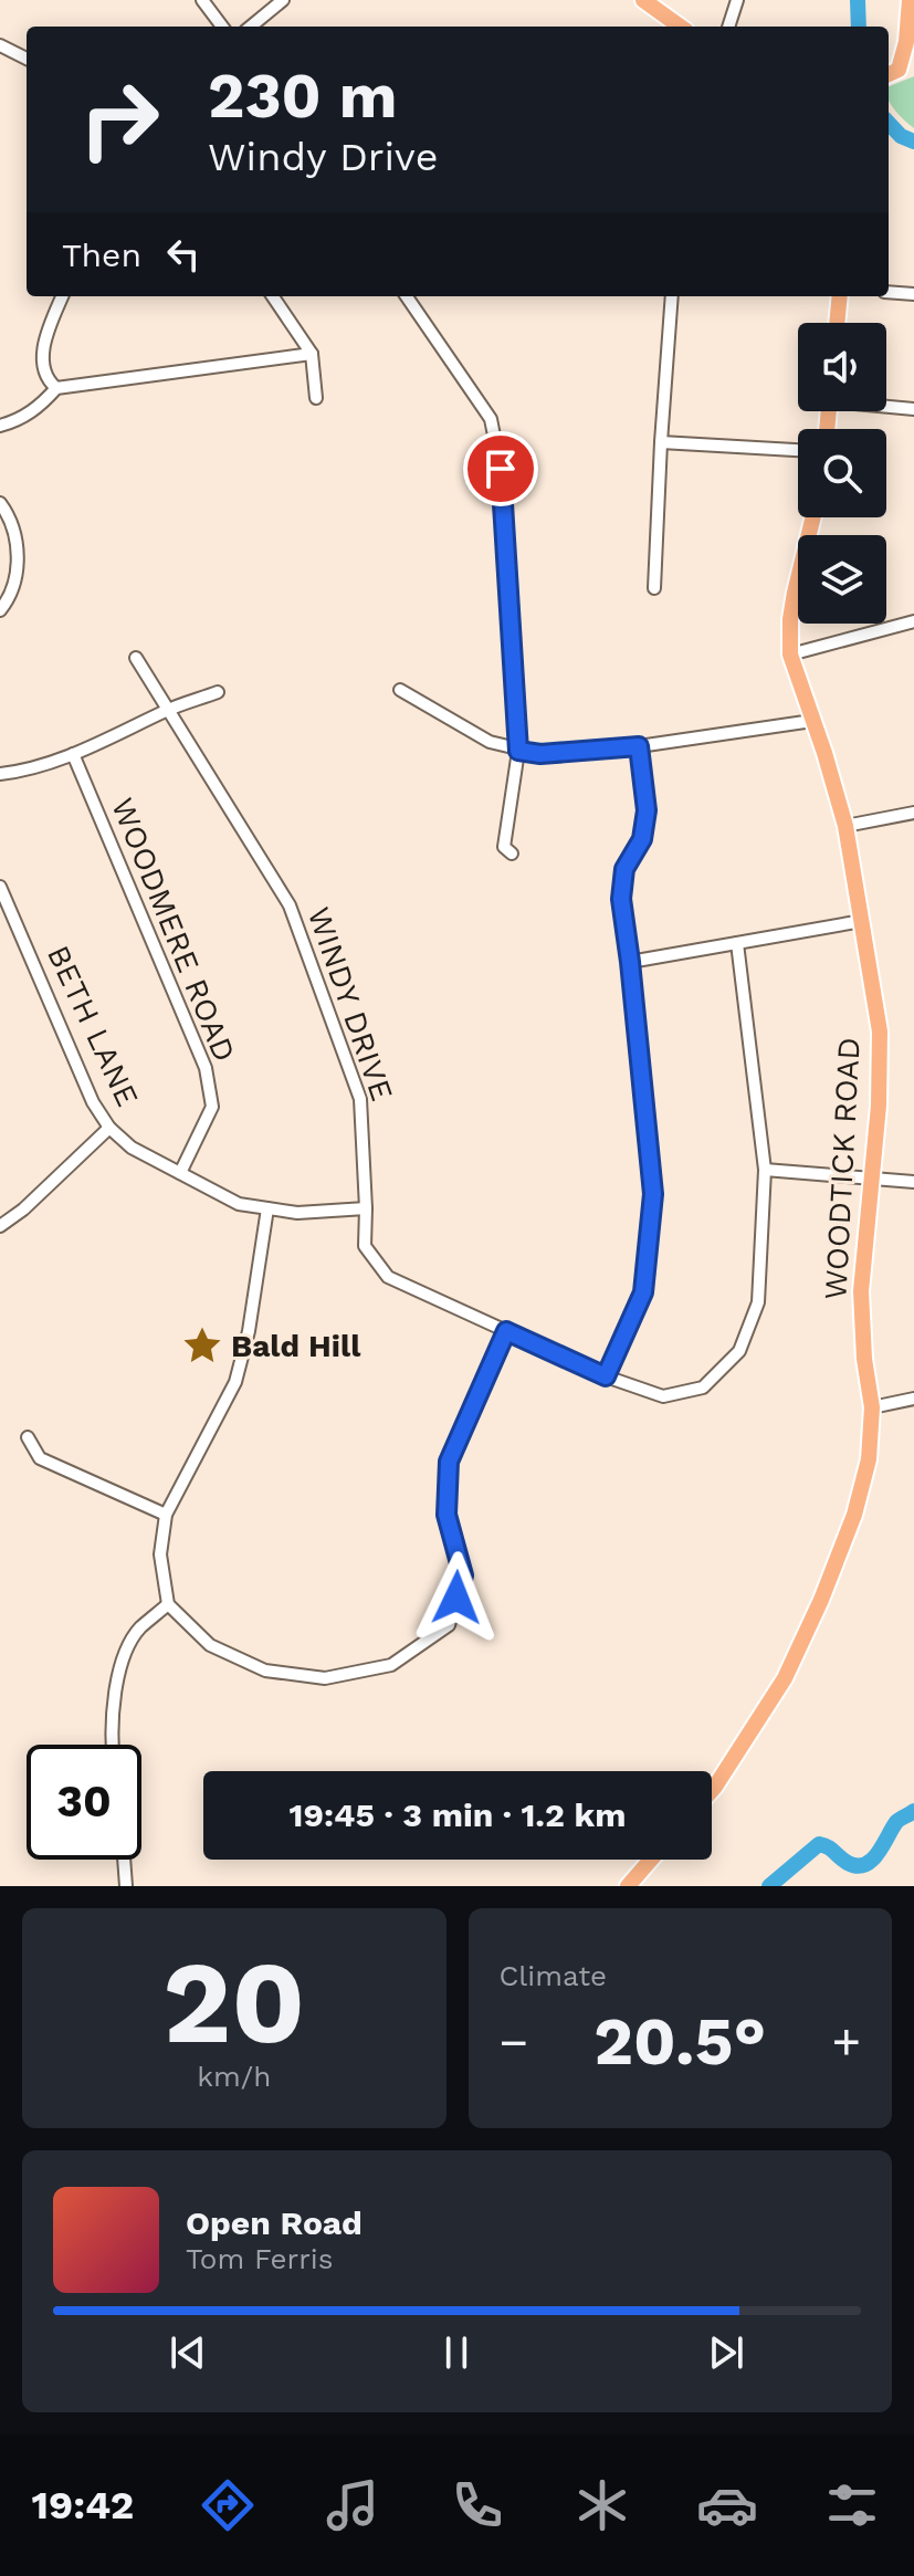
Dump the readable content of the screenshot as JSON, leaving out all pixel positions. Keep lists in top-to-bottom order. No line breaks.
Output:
{"streets":{"main road":["WOODTICK ROAD"],"street":["WOODMERE ROAD","WINDY DRIVE","BETH LANE"]},"crossings":[["WOODMERE ROAD","BETH LANE"],["WINDY DRIVE","BETH LANE"]],"places":{"place":["Bald Hill"]},"page":{"turn":["230 m","Windy Drive"],"then":"Then","limit":"30","trip":"19:45 · 3 min · 1.2 km","tile":[["20","km/h"],"Climate"],"heat":["−","20.5°","+"],"song":["Open Road","Tom Ferris"],"tabs":"19:42"}}
